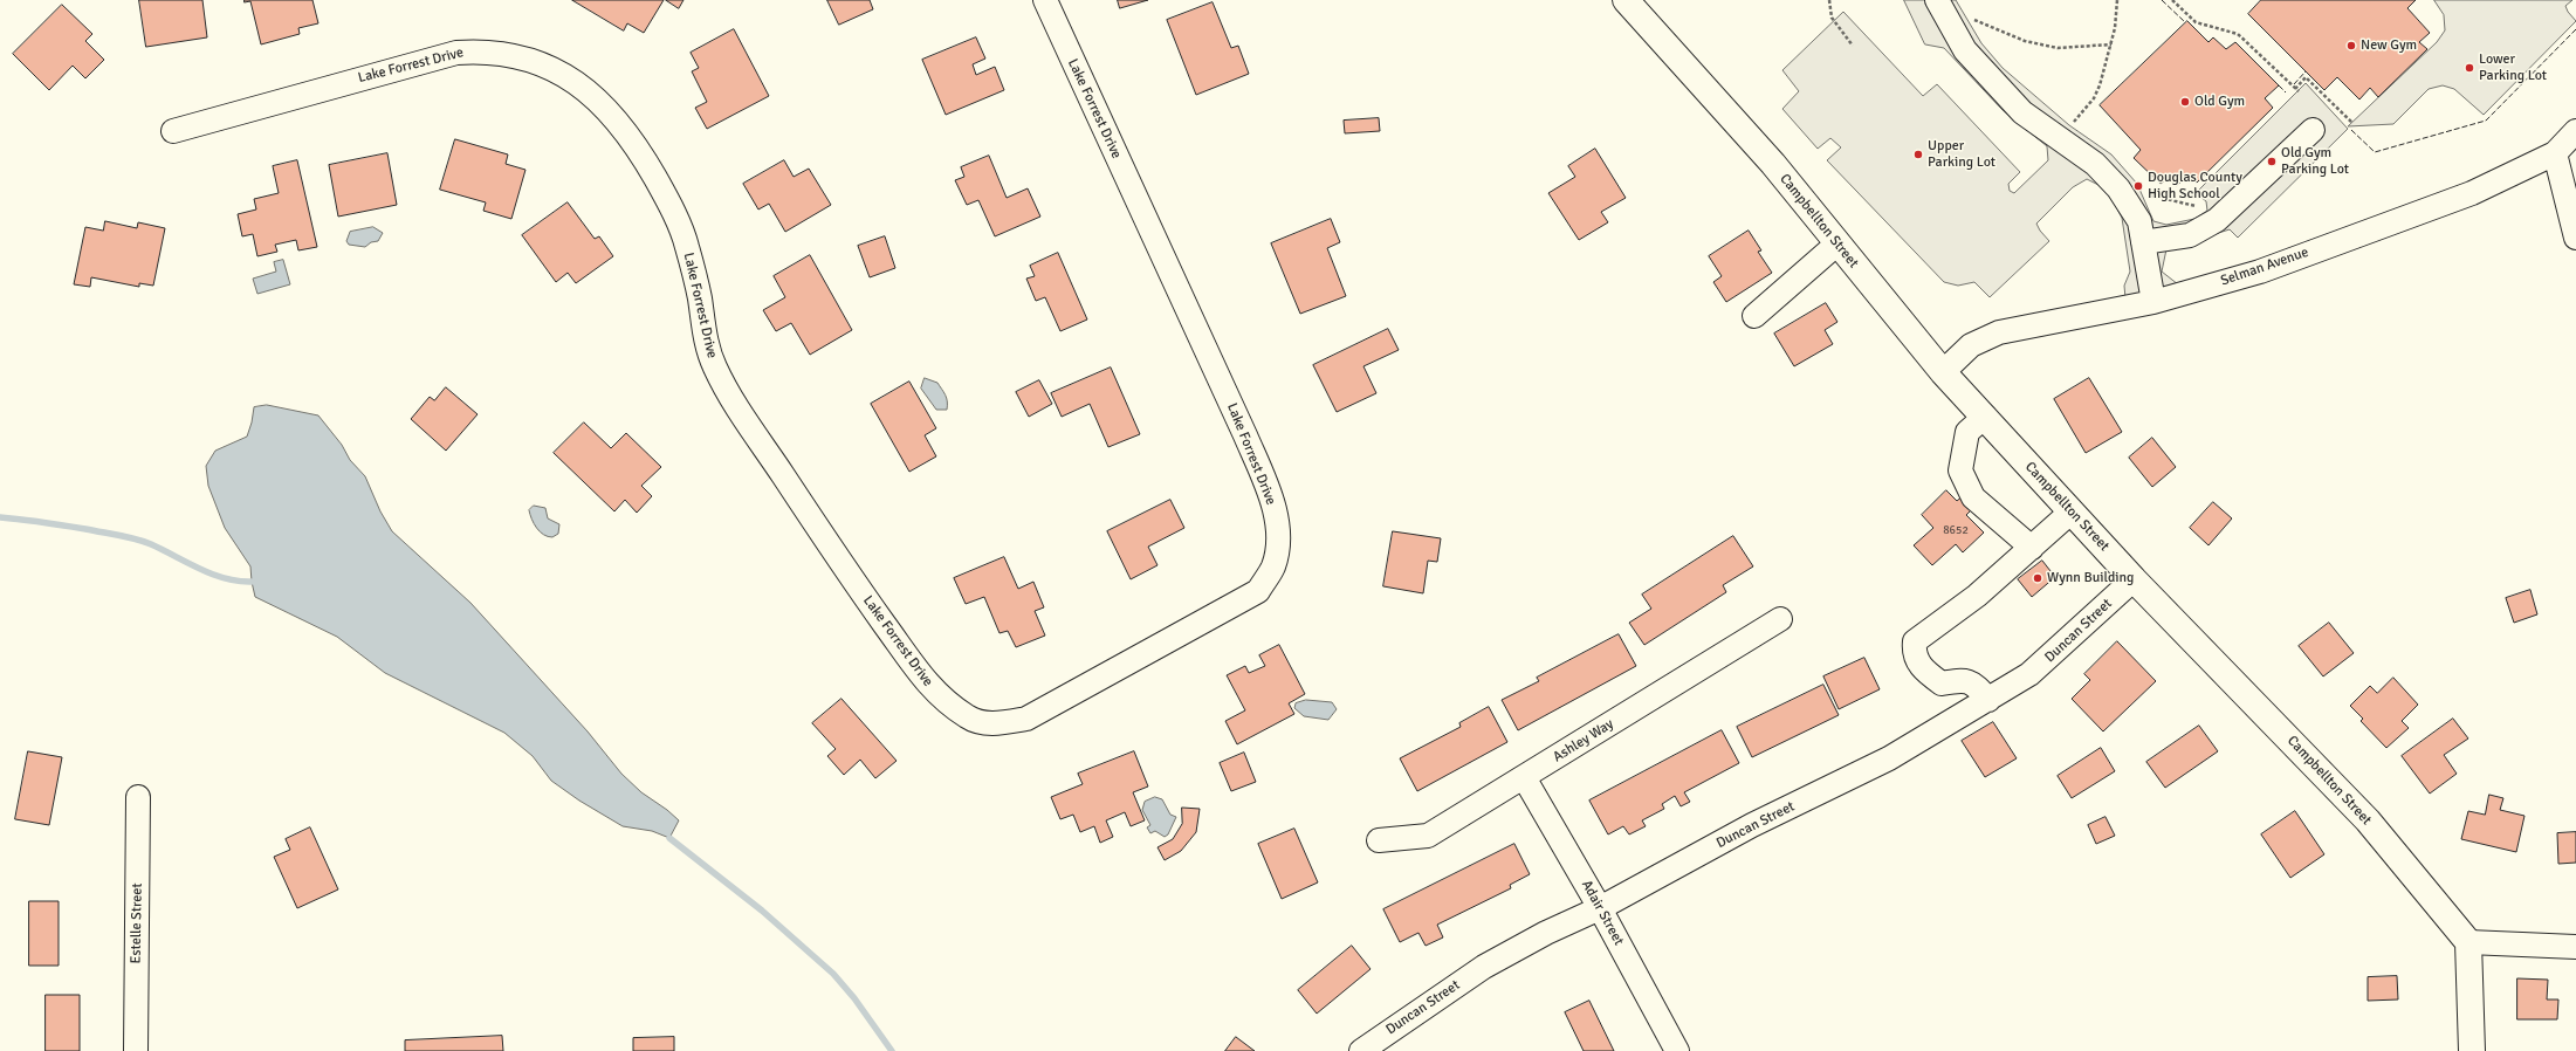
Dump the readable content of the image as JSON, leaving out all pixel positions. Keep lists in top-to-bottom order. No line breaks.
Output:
{"streets":{"main road":["Campbellton Street"],"street":["Lake Forrest Drive","Selman Avenue","Duncan Street","Ashley Way","Adair Street","Estelle Street"]},"crossings":[["Campbellton Street","Selman Avenue"],["Campbellton Street","Duncan Street"],["Duncan Street","Adair Street"],["Ashley Way","Adair Street"]],"places":["New Gym","Lower Parking Lot","Old Gym","Upper Parking Lot","Old Gym Parking Lot","Douglas County High School","Wynn Building"],"house_numbers":["8652"]}
